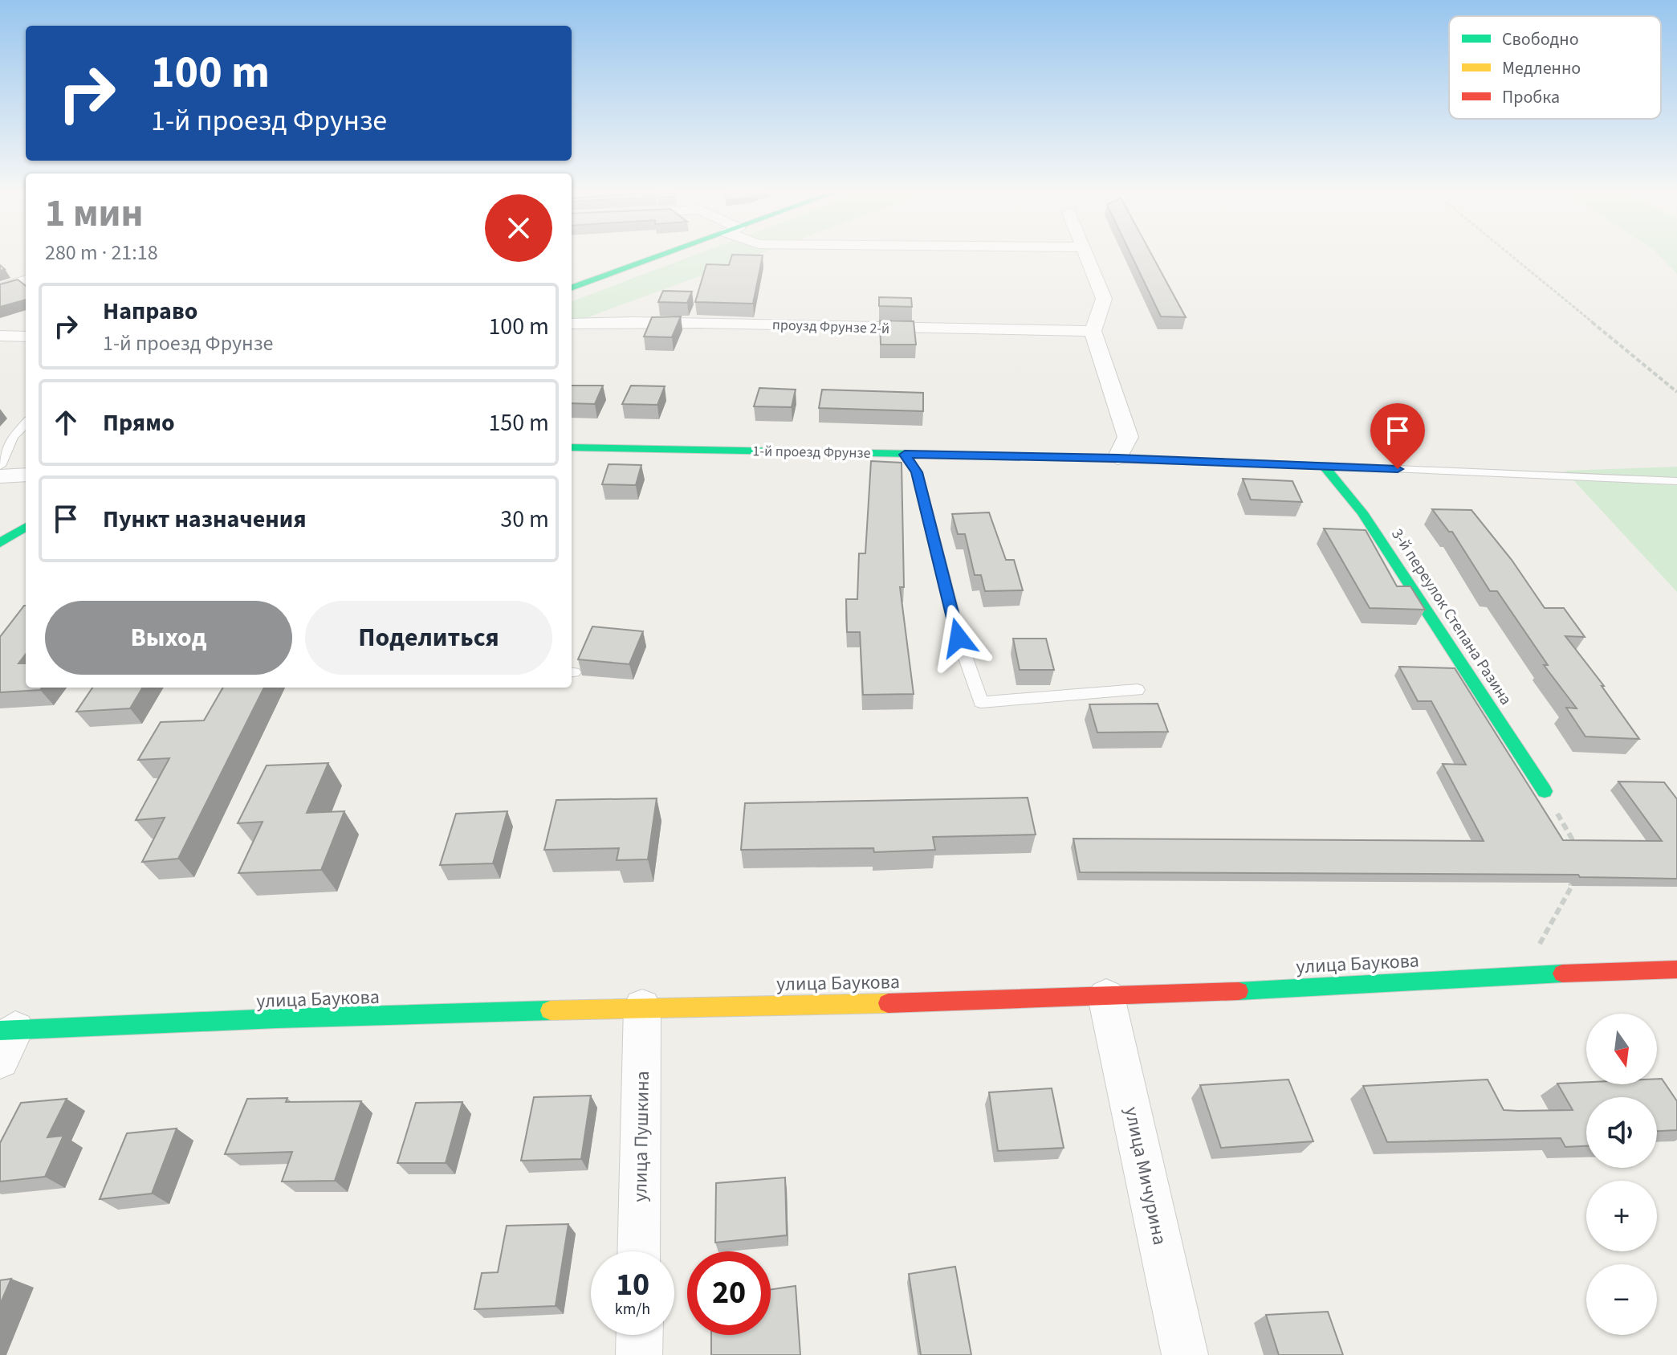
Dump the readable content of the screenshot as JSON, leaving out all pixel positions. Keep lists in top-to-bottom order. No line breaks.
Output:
{"streets":{"street":["проузд Фрунзе 2-й","1-й проезд Фрунзе","3-й переулок Степана Разина","улица Баукова","улица Пушкина","улица Мичурина"]},"crossings":[["1-й проезд Фрунзе","3-й переулок Степана Разина"],["улица Баукова","улица Пушкина"],["улица Баукова","улица Мичурина"]],"legend":["Свободно","Медленно","Пробка"],"north":"bottom","page":{"turn":["100 m","1-й проезд Фрунзе"],"heading":["1 мин","280 m · 21:18"],"list":[{"name":"Направо","note":"1-й проезд Фрунзе","value":"100 m"},{"name":"Прямо","value":"150 m"},{"name":"Пункт назначения","value":"30 m"}],"buttons":["Выход","Поделиться"],"map_buttons":["+","−"],"speed":"10 km/h","limit":"20"}}
